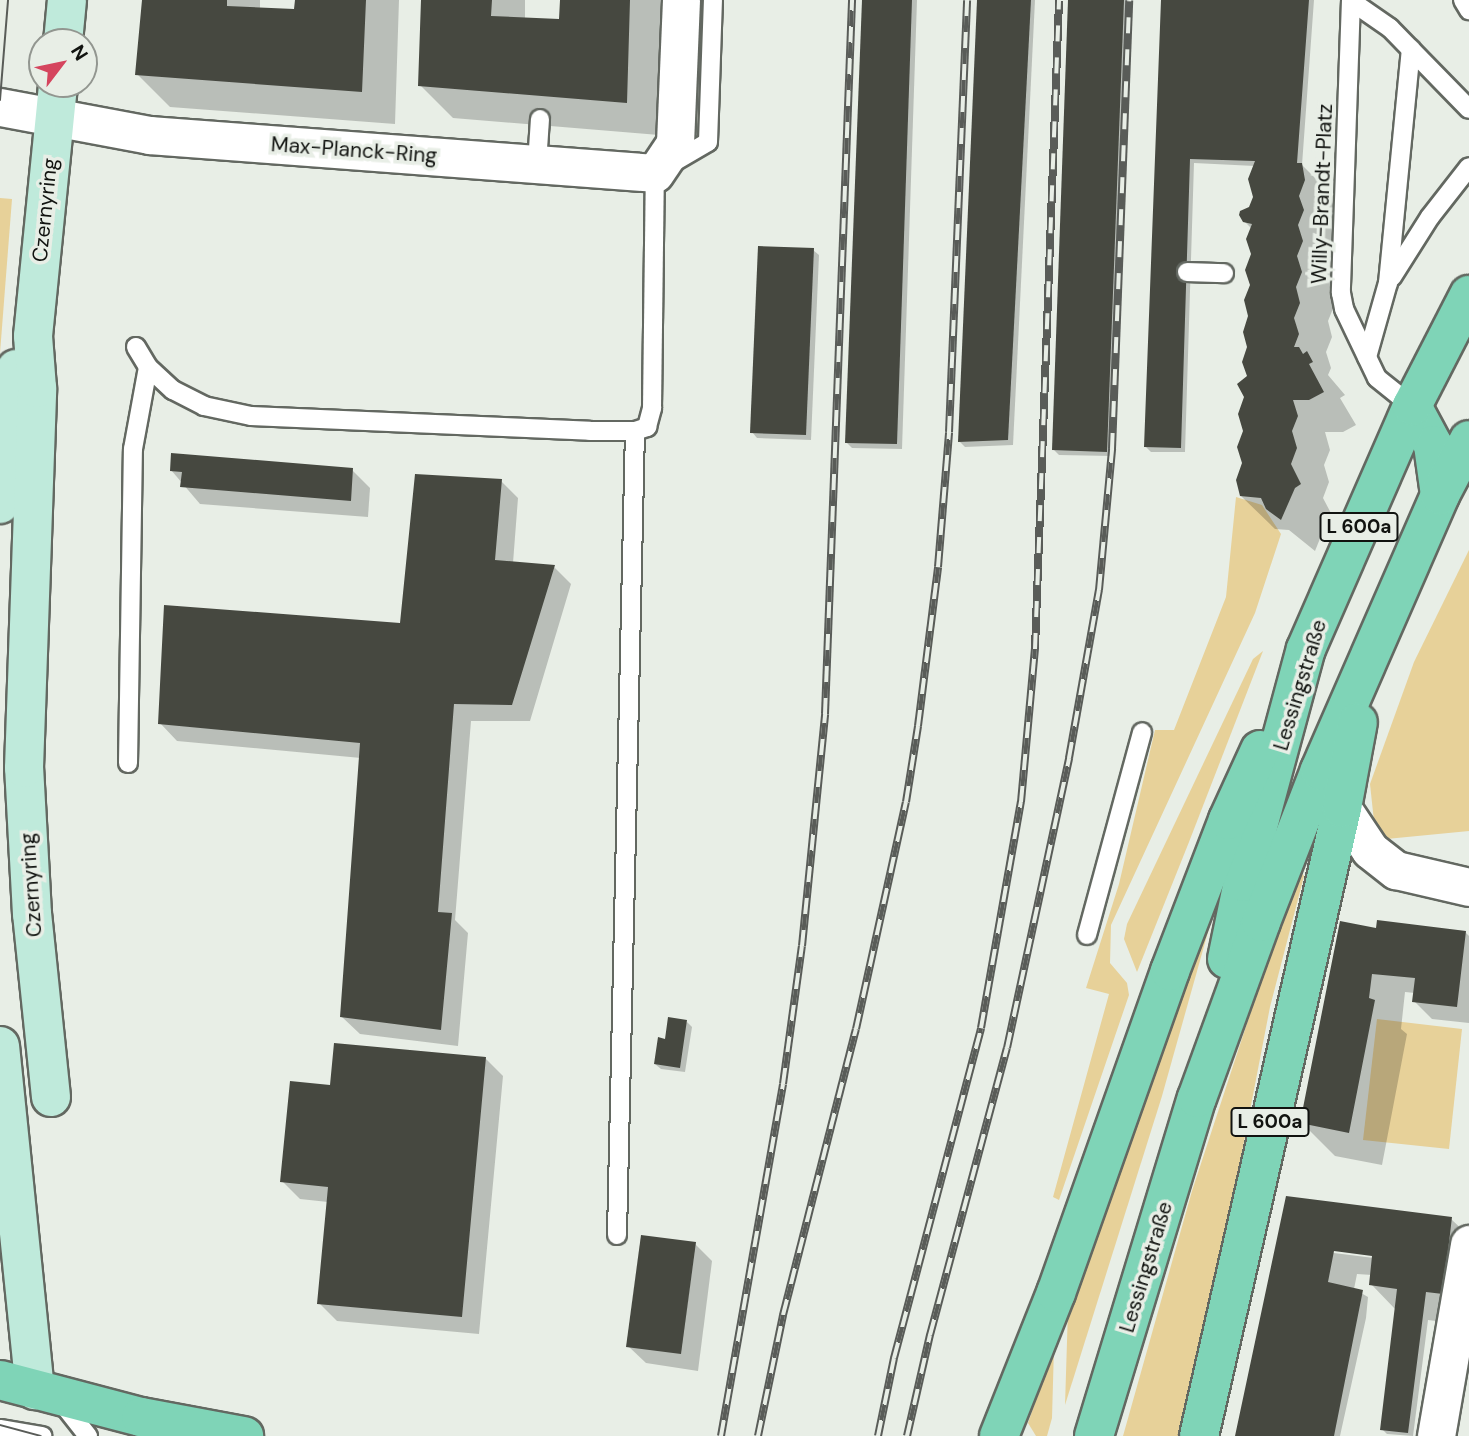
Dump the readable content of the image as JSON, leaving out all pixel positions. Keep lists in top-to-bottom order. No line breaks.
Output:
{"streets":{"main road":["Czernyring","L 600a","Lessingstraße"],"street":["Max-Planck-Ring"],"lane":["Willy-Brandt-Platz"]},"crossings":[["Max-Planck-Ring","Czernyring"],["Willy-Brandt-Platz","Lessingstraße"],["L 600a","Lessingstraße"]],"north":"top right"}
